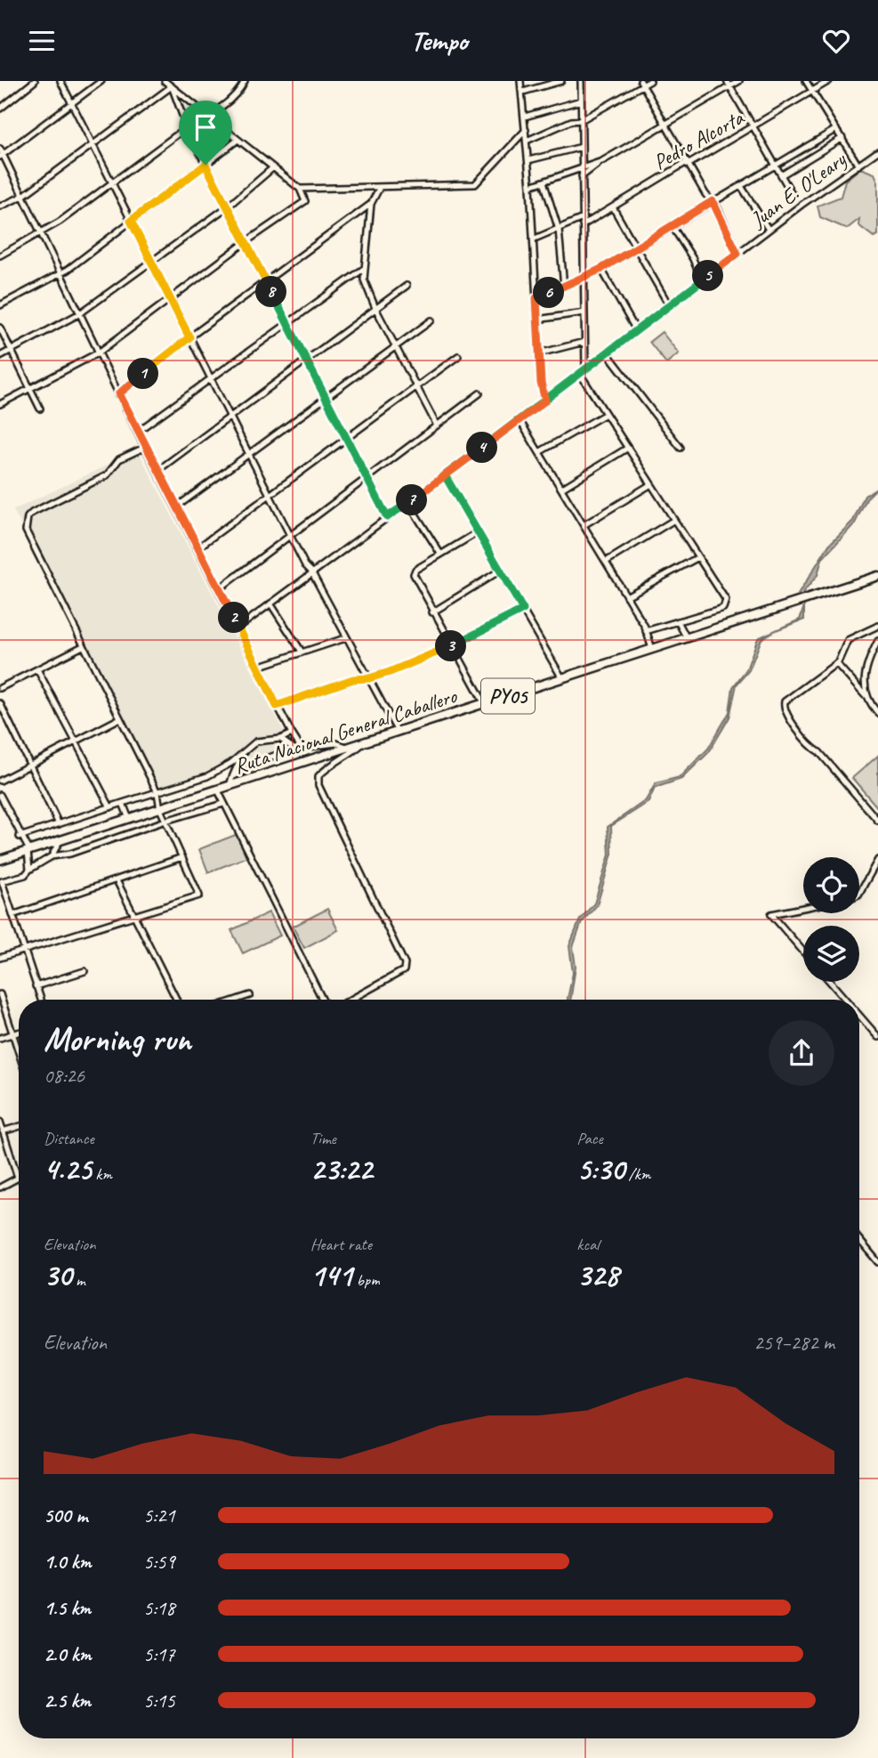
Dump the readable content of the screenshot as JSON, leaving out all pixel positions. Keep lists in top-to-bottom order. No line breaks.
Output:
{"streets":{"highway":["PY05","Ruta Nacional General Caballero"],"street":["Pedro Alcorta","Juan E. O'Leary"]},"page":{"header":"Tempo","pins":["5","8","6","1","4","7","2","3"],"heading":["Morning run","08:26"],"stats":[["Distance","4.25 km"],["Time","23:22"],["Pace","5:30 /km"],["Elevation","30 m"],["Heart rate","141 bpm"],["kcal","328"]],"chart":["Elevation","259–282 m"],"list":[{"name":"500 m","note":"5:21"},{"name":"1.0 km","note":"5:59"},{"name":"1.5 km","note":"5:18"},{"name":"2.0 km","note":"5:17"},{"name":"2.5 km","note":"5:15"}]}}
